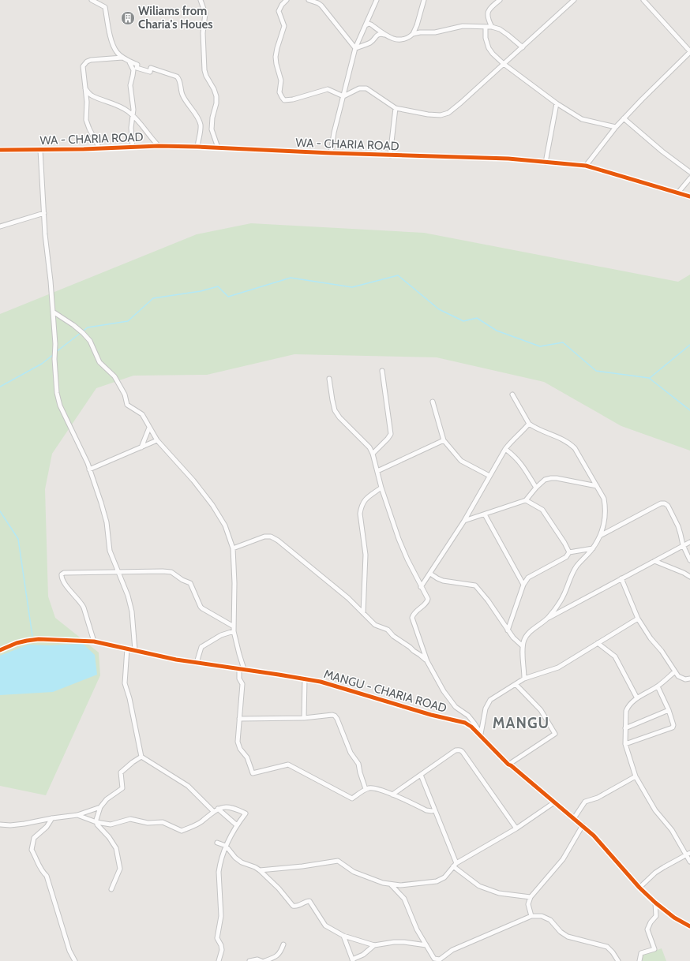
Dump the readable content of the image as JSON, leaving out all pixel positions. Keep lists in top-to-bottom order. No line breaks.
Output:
{"streets":{"street":["WA - CHARIA ROAD","MANGU - CHARIA ROAD"]},"districts":["MANGU"],"places":{"building":["Wiliams from Charia's Houes"]}}
